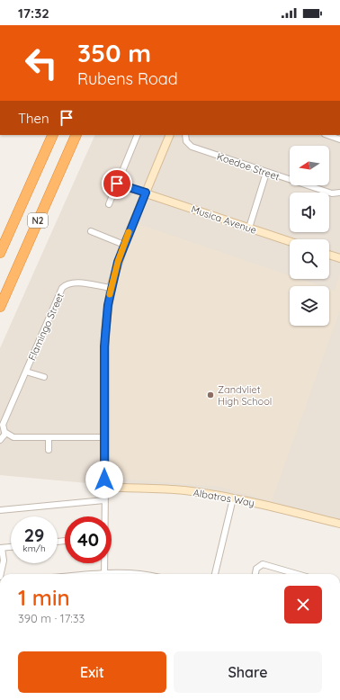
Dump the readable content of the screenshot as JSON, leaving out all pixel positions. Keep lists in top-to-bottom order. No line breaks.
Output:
{"streets":{"highway":["N2"],"street":["Koedoe Street","Musica Avenue","Flamingo Street","Albatros Way"]},"places":["Zandvliet High School"],"north":"left","page":{"status":"17:32","turn":["350 m","Rubens Road"],"then":"Then","speed":"29 km/h","limit":"40","heading":["1 min","390 m · 17:33"],"buttons":["Exit","Share"]}}
